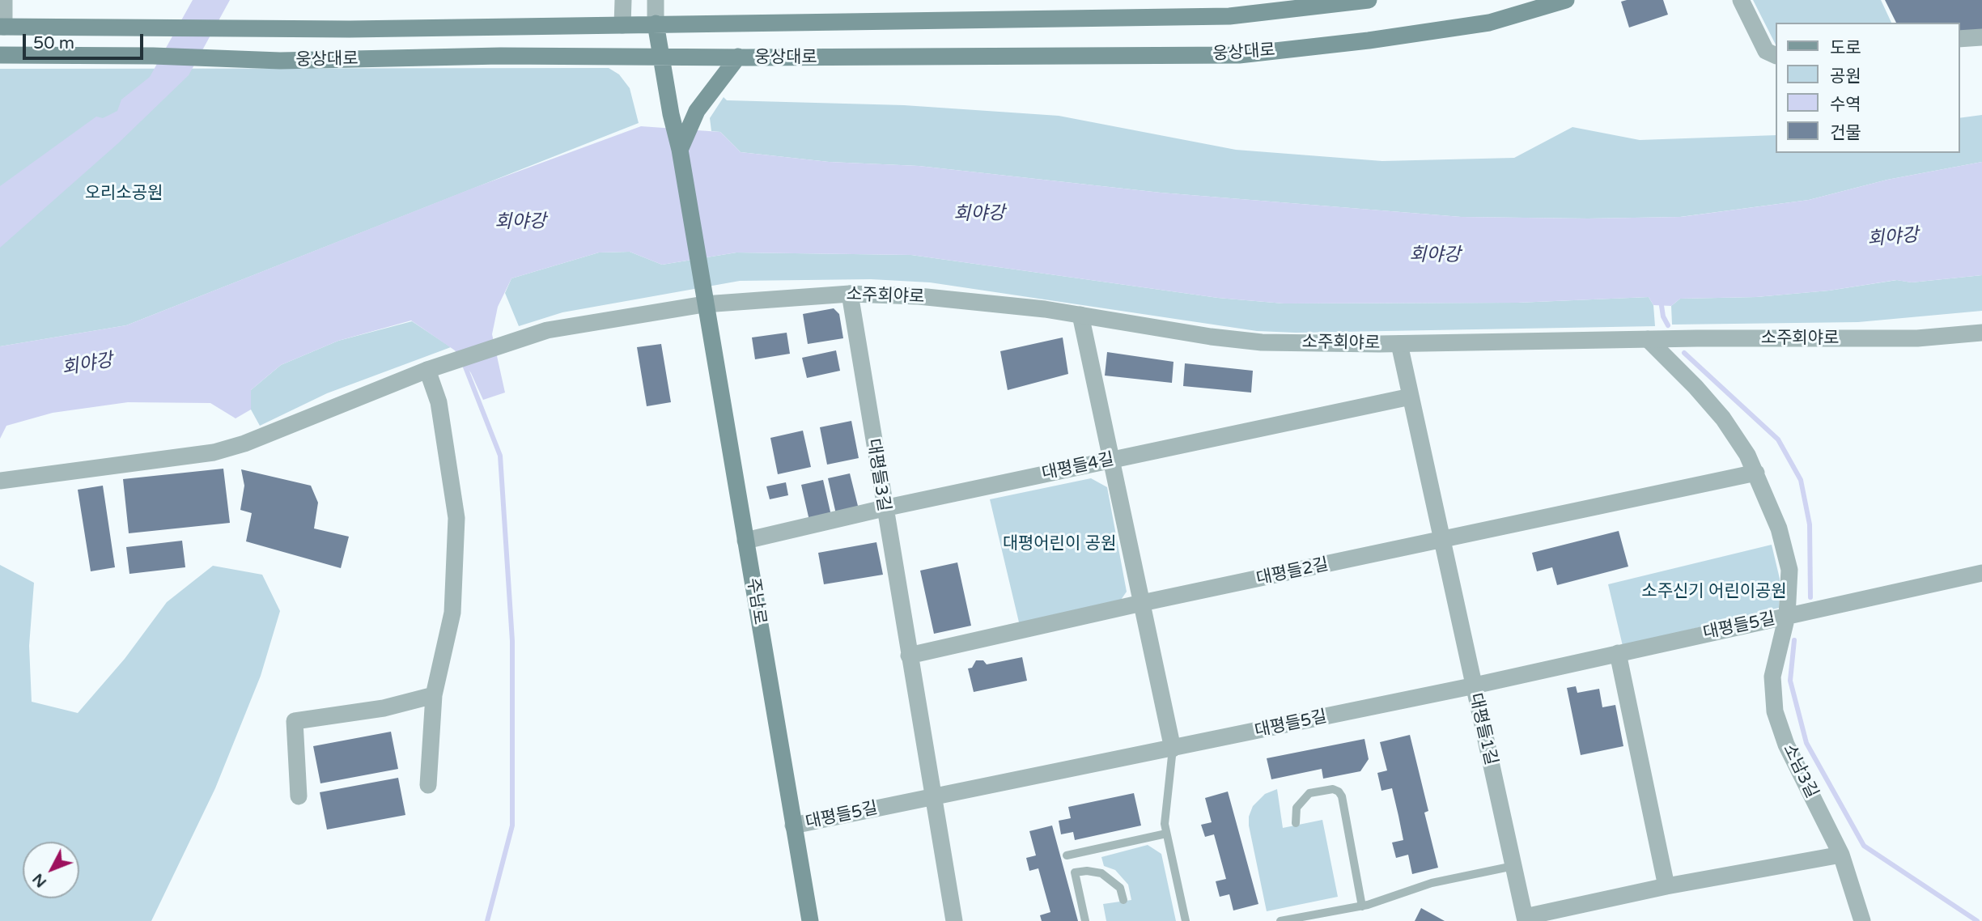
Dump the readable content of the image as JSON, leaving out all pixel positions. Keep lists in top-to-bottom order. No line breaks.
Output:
{"streets":{"main road":["웅상대로","주남로"],"street":["소주회야로","대평들4길","대평들3길","대평들2길","대평들5길","대평들1길","소남3길"]},"crossings":[["웅상대로","주남로"],["소주회야로","대평들3길"],["소주회야로","주남로"],["소주회야로","대평들1길"],["소주회야로","소남3길"],["대평들4길","대평들3길"],["대평들4길","주남로"],["대평들4길","대평들1길"],["대평들3길","대평들5길"],["대평들2길","대평들1길"],["주남로","대평들5길"],["대평들5길","대평들1길"],["대평들5길","소남3길"],["대평들1길","소남3길"]],"water":["회야강"],"parks":["오리소공원","대평어린이 공원","소주신기 어린이공원"],"legend":["도로","공원","수역","건물"],"scale_bar":"50 m","north":"bottom left"}
